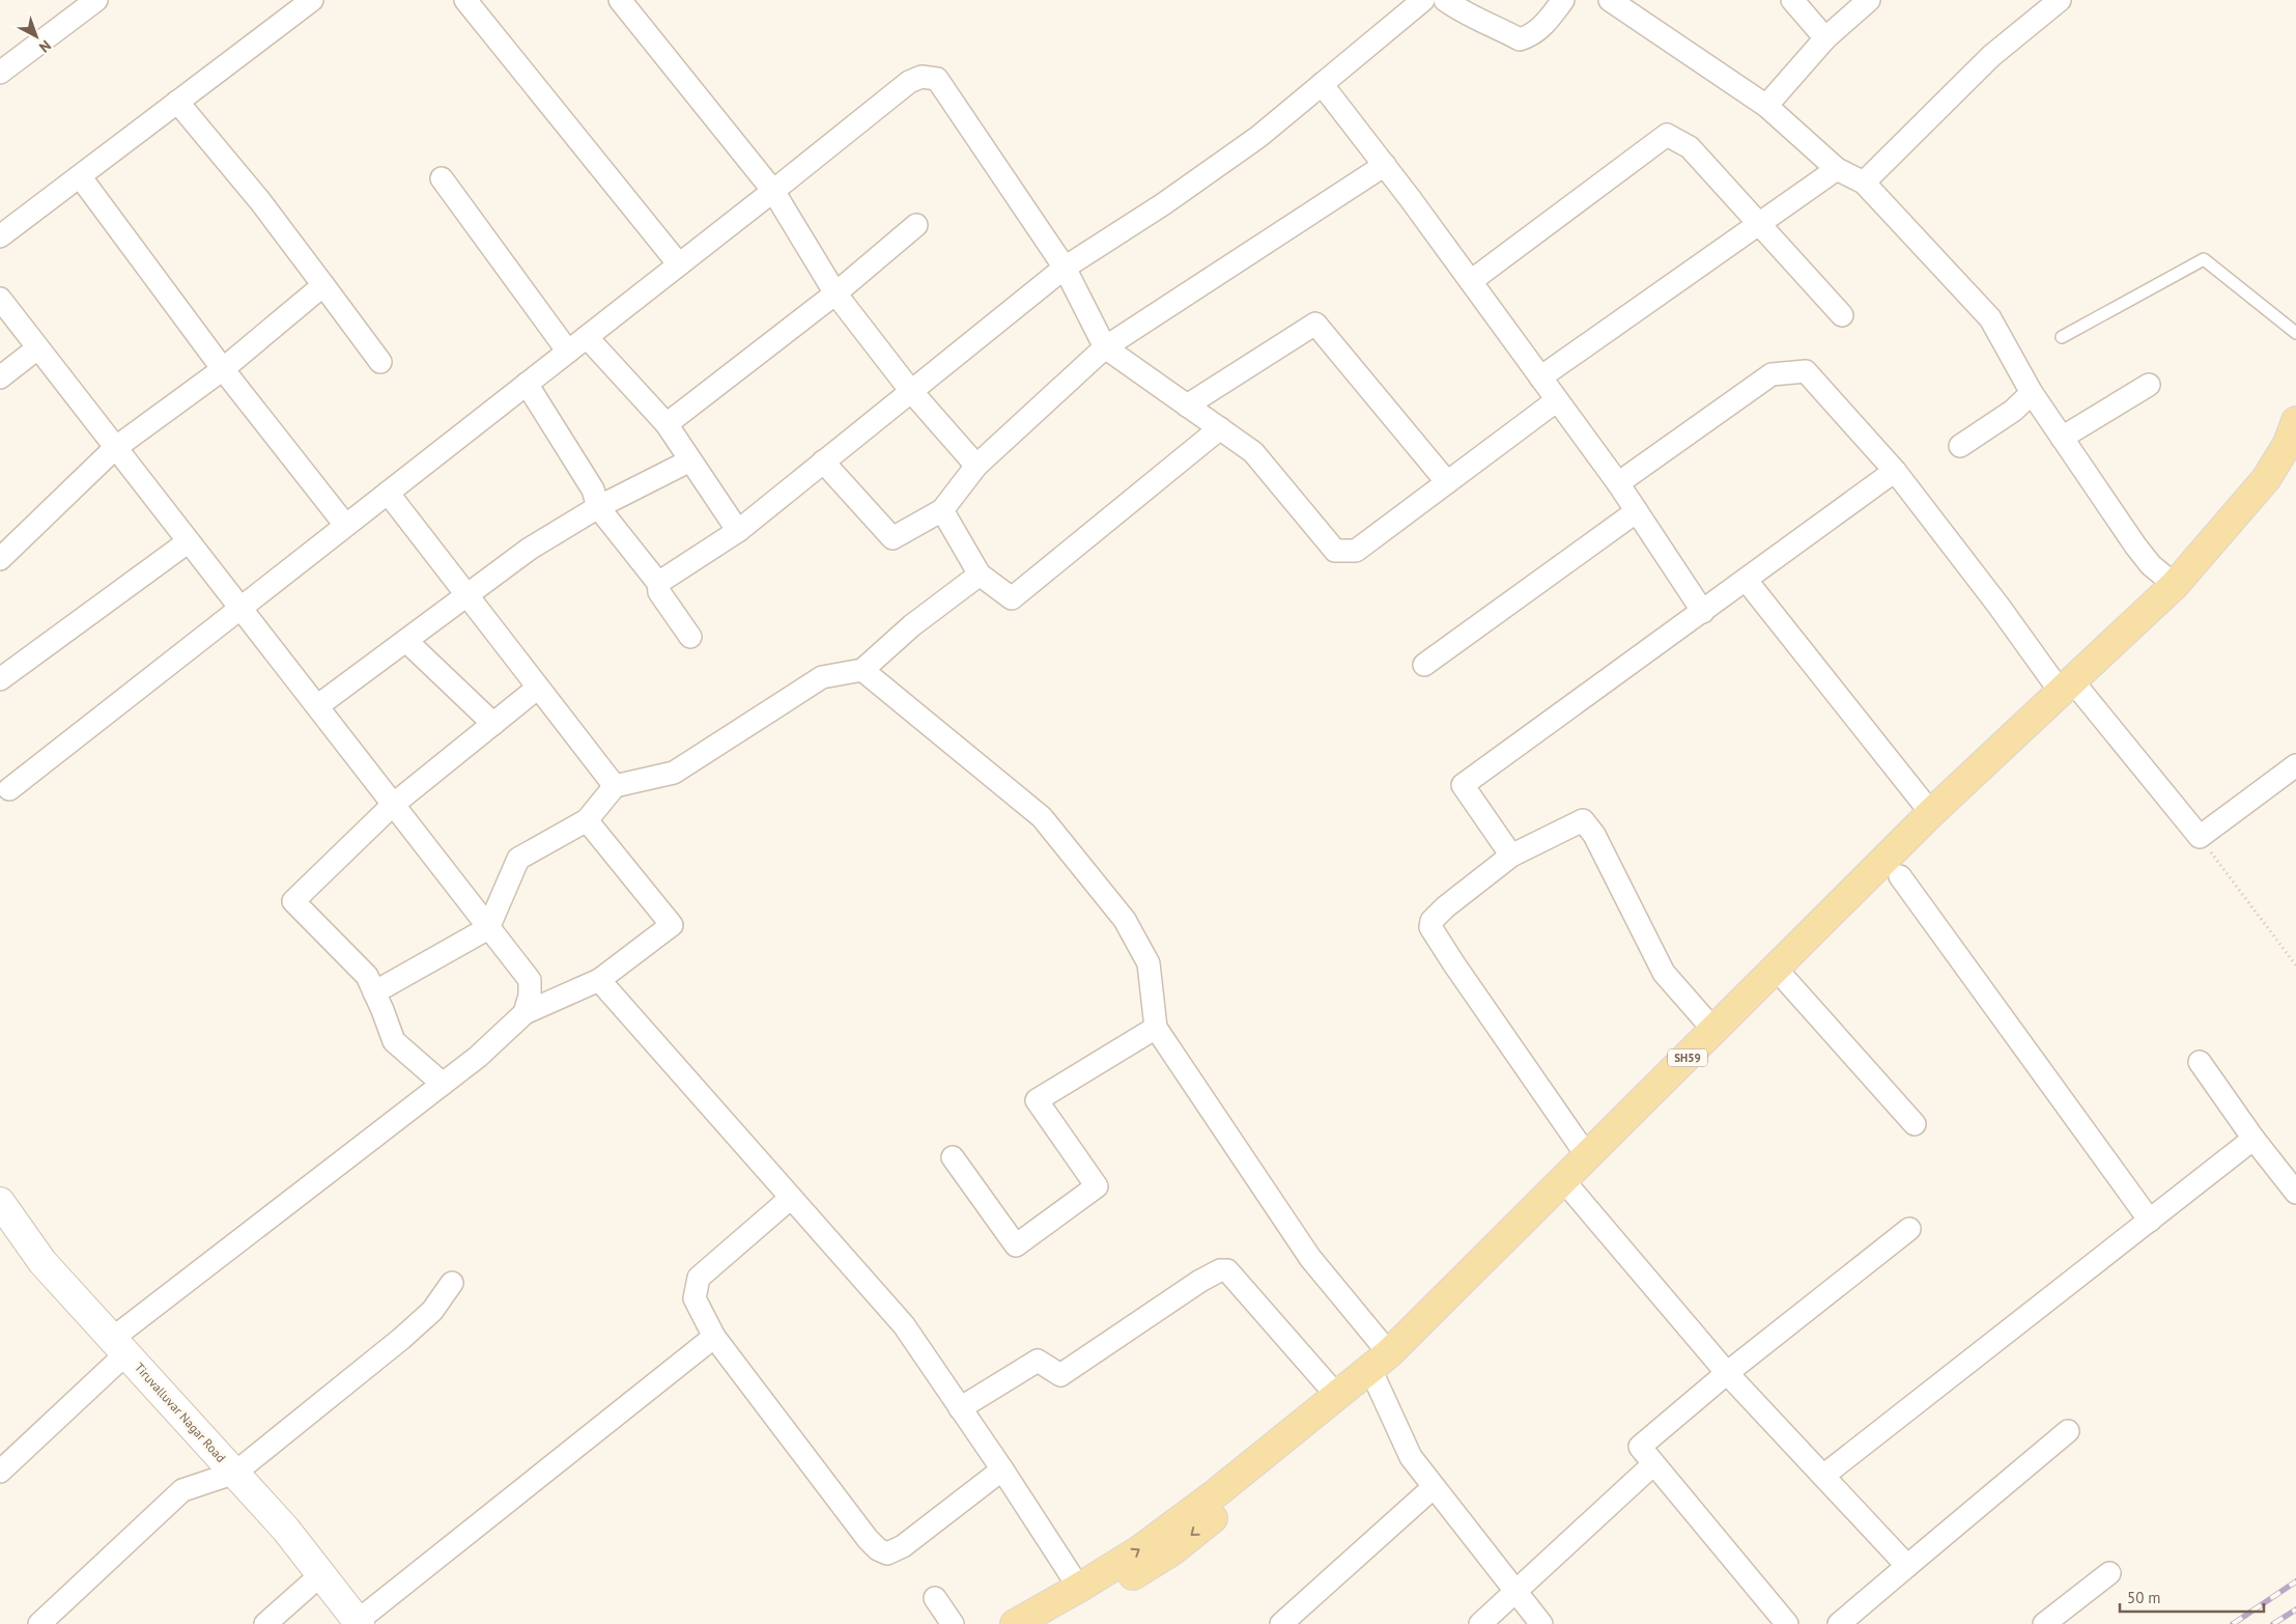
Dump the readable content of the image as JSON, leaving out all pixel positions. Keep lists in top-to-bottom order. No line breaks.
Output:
{"streets":{"main road":["SH59"],"street":["Tiruvalluvar Nagar Road"]},"scale_bar":"50 m","north":"bottom right"}
